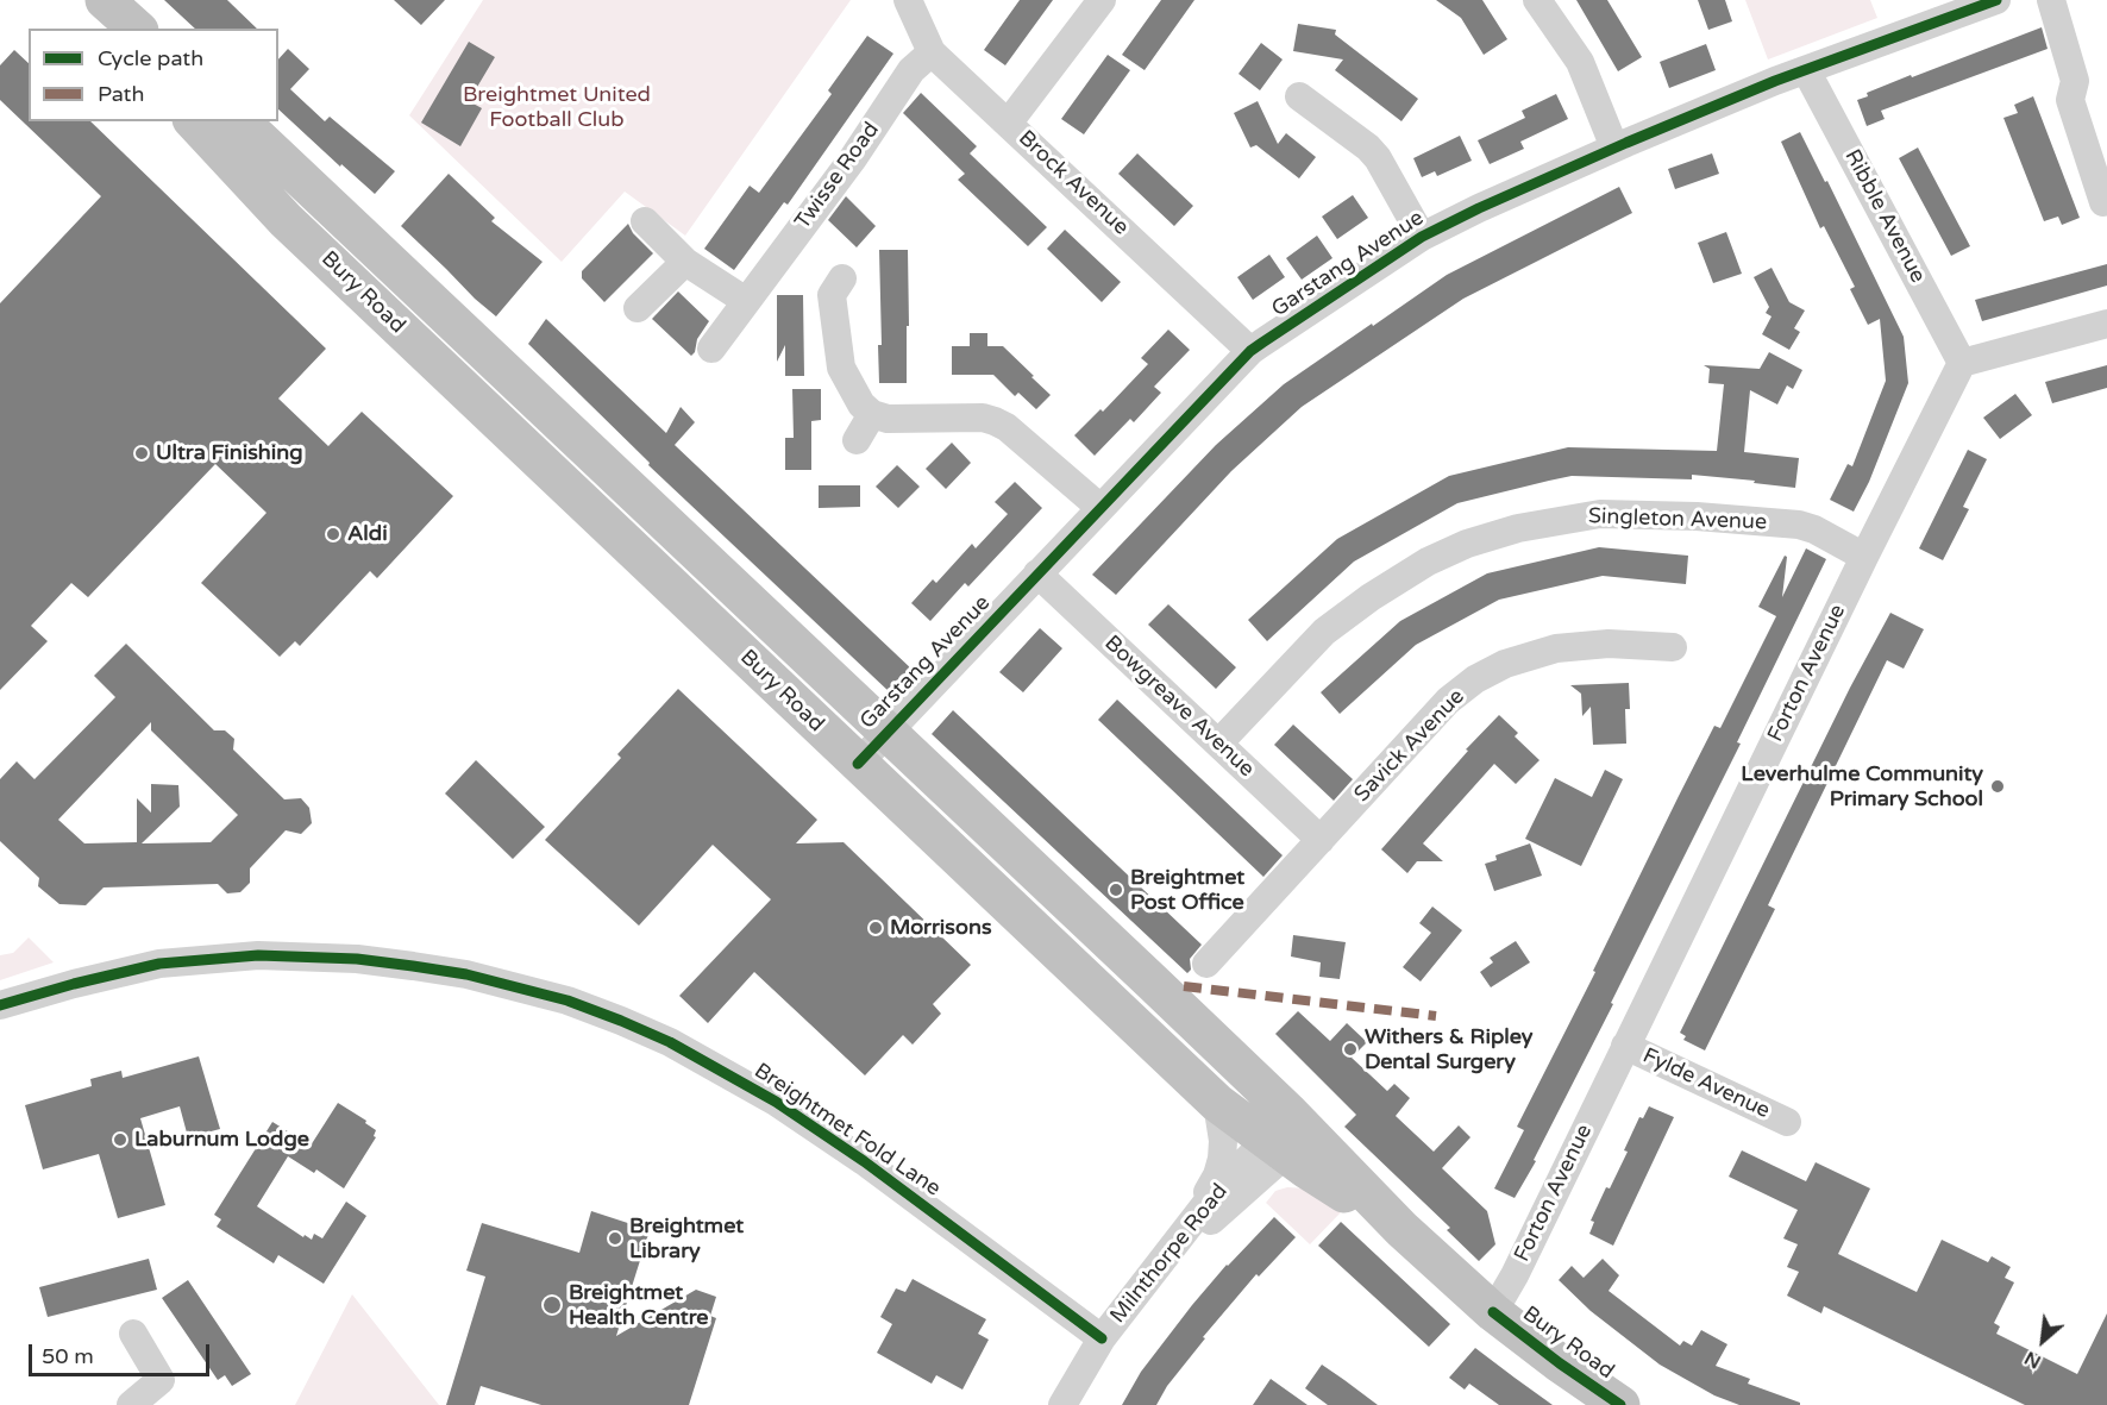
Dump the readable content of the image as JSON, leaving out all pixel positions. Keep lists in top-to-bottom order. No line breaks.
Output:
{"streets":{"highway":["Bury Road"],"street":["Twisse Road","Brock Avenue","Ribble Avenue","Garstang Avenue","Singleton Avenue","Forton Avenue","Bowgreave Avenue","Savick Avenue","Fylde Avenue","Breightmet Fold Lane","Milnthorpe Road"]},"crossings":[["Twisse Road","Brock Avenue"],["Brock Avenue","Garstang Avenue"],["Ribble Avenue","Garstang Avenue"],["Ribble Avenue","Forton Avenue"],["Garstang Avenue","Bury Road"],["Garstang Avenue","Bowgreave Avenue"],["Bury Road","Forton Avenue"],["Bury Road","Milnthorpe Road"],["Singleton Avenue","Forton Avenue"],["Singleton Avenue","Bowgreave Avenue"],["Forton Avenue","Fylde Avenue"],["Bowgreave Avenue","Savick Avenue"],["Breightmet Fold Lane","Milnthorpe Road"]],"parks":["Breightmet United Football Club"],"places":["Ultra Finishing","Aldi","Leverhulme Community Primary School","Breightmet Post Office","Morrisons","Withers & Ripley Dental Surgery","Laburnum Lodge","Breightmet Library","Breightmet Health Centre"],"legend":["Cycle path","Path"],"scale_bar":"50 m","north":"bottom left"}
